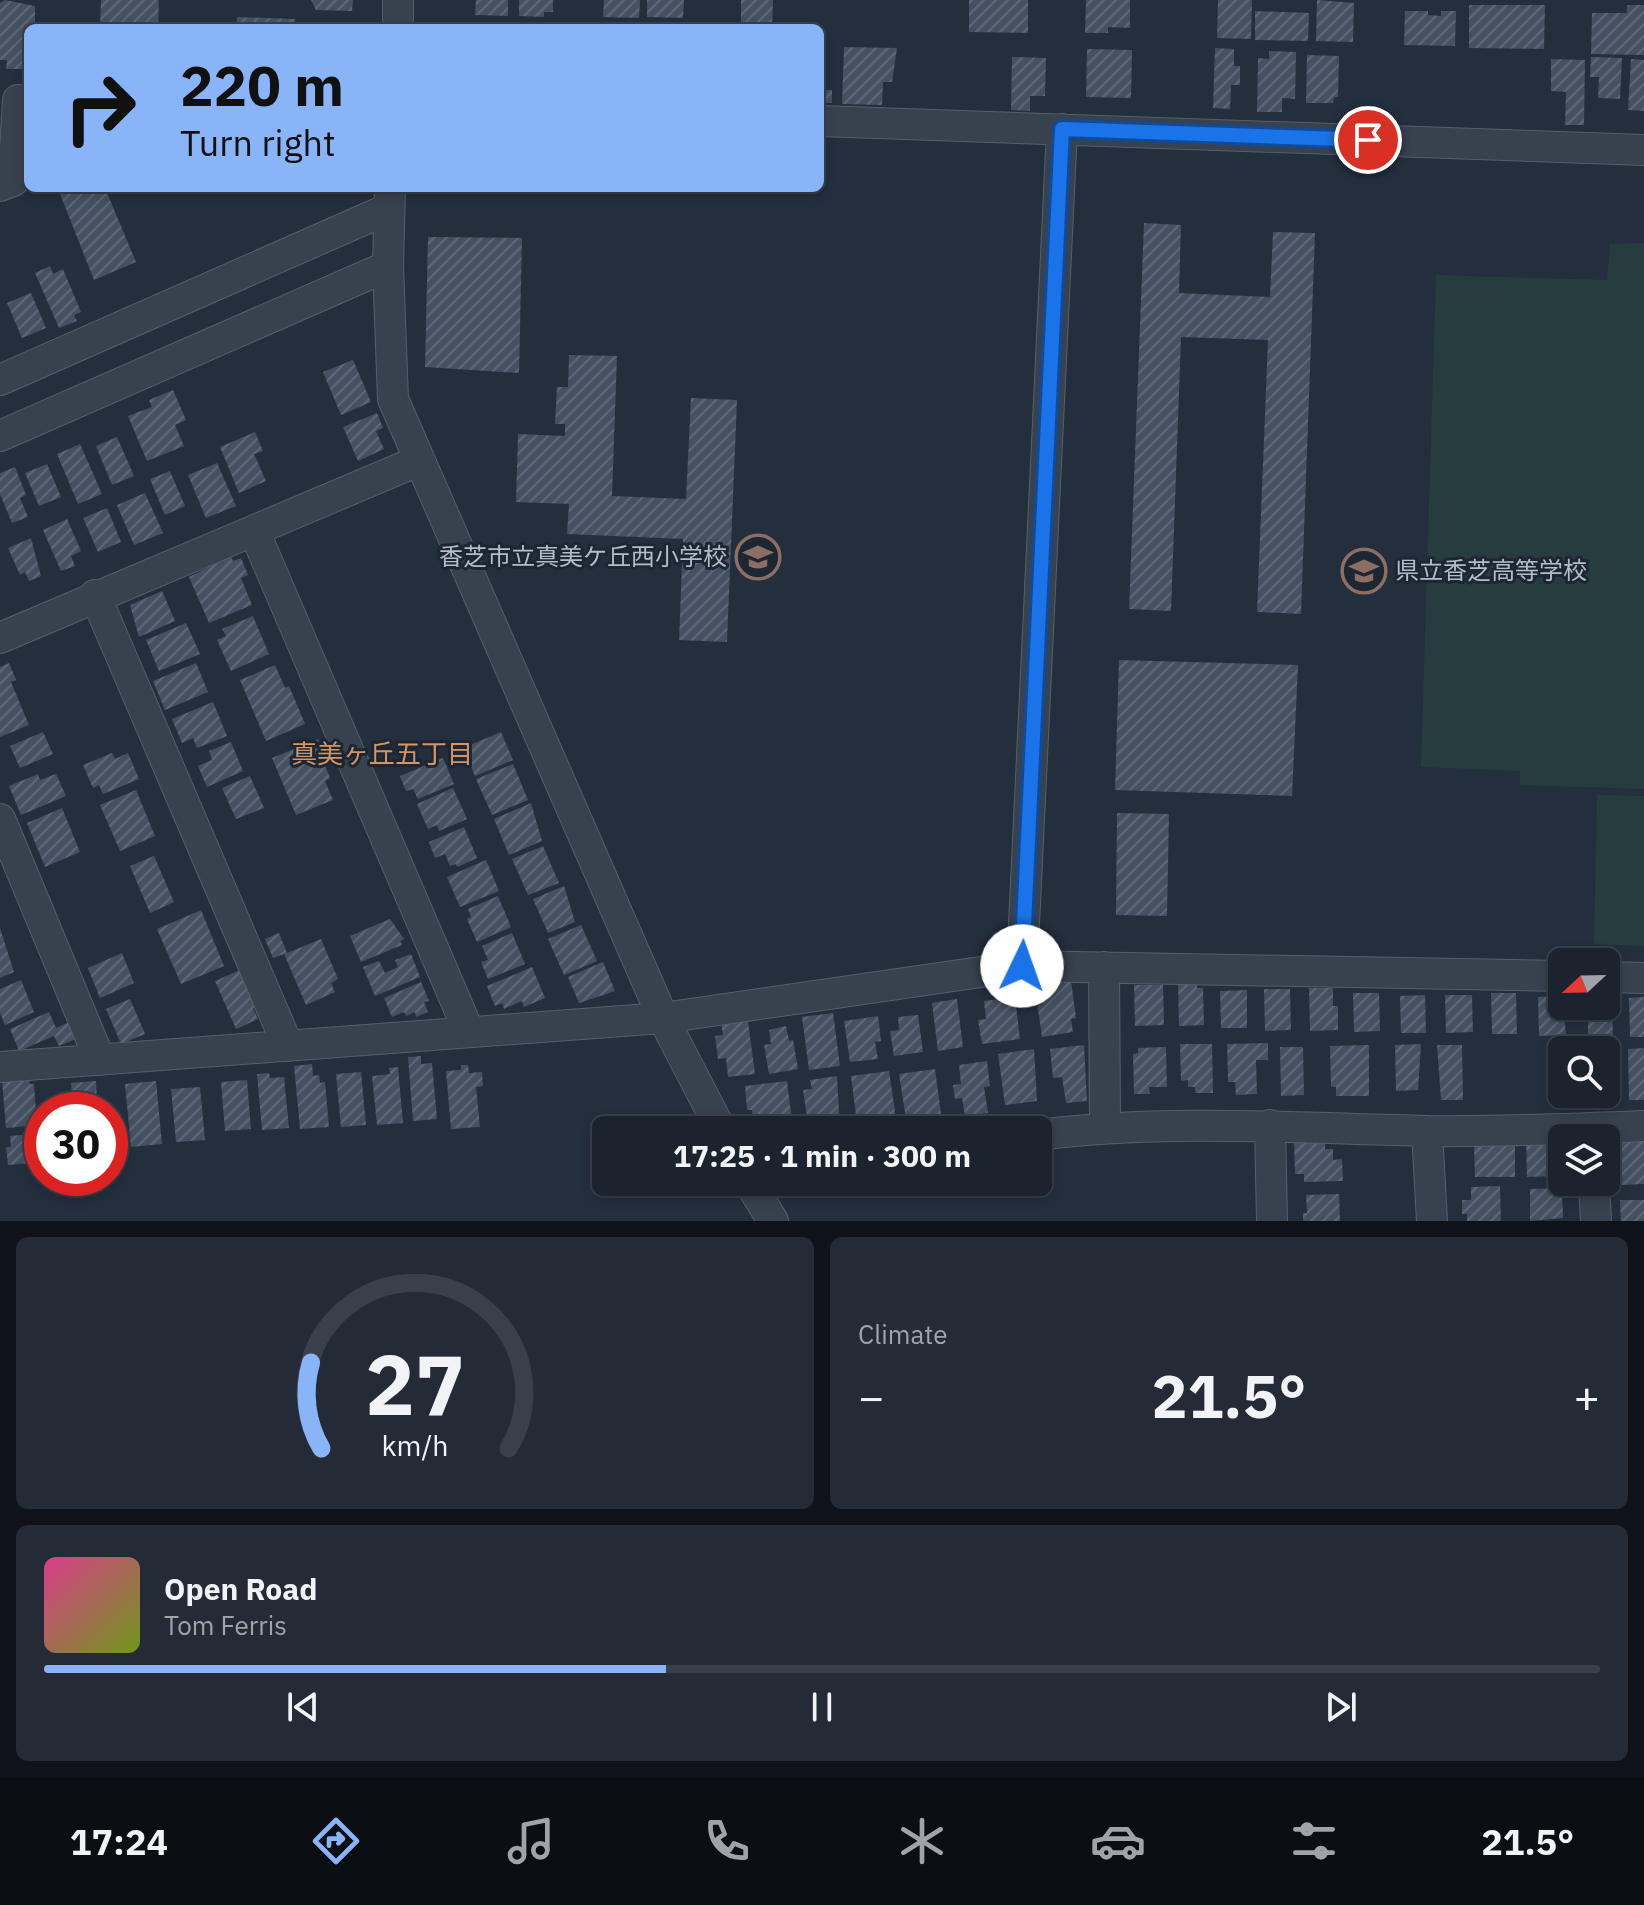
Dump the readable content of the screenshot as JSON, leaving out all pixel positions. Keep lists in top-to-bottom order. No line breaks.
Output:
{"districts":["真美ヶ丘五丁目"],"places":{"school or university":["香芝市立真美ケ丘西小学校","県立香芝高等学校"]},"north":"left","page":{"turn":["220 m","Turn right"],"limit":"30","trip":"17:25 · 1 min · 300 m","tile":"Climate","heat":["−","21.5°","+"],"song":["Open Road","Tom Ferris"],"tabs":["17:24","21.5°"],"gauge":["27","km/h"]}}
